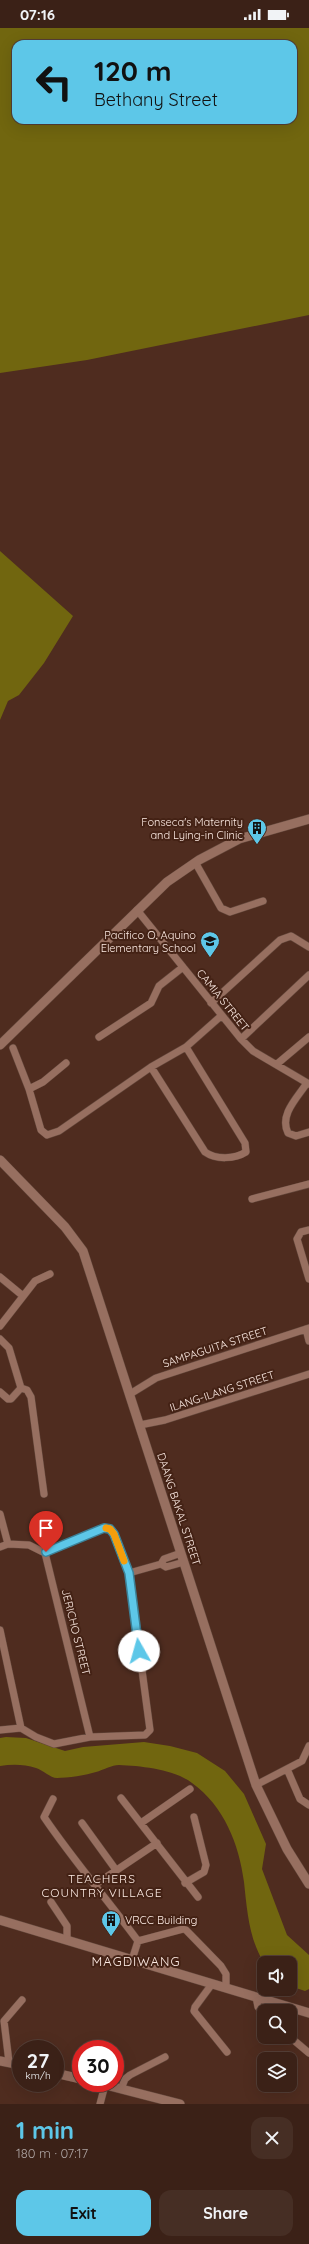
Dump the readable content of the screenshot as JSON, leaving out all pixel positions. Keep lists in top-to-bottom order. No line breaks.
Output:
{"streets":{"main road":["DAANG BAKAL STREET"],"street":["CAMIA STREET","SAMPAGUITA STREET","ILANG-ILANG STREET","JERICHO STREET"]},"crossings":[["SAMPAGUITA STREET","DAANG BAKAL STREET"],["ILANG-ILANG STREET","DAANG BAKAL STREET"]],"districts":["TEACHERS COUNTRY VILLAGE","MAGDIWANG"],"places":{"building":["Fonseca's Maternity and Lying-in Clinic","VRCC Building"],"school or university":["Pacifico O. Aquino Elementary School"]},"page":{"status":"07:16","turn":["120 m","Bethany Street"],"speed":"27 km/h","limit":"30","heading":["1 min","180 m · 07:17"],"buttons":["Exit","Share"]}}
